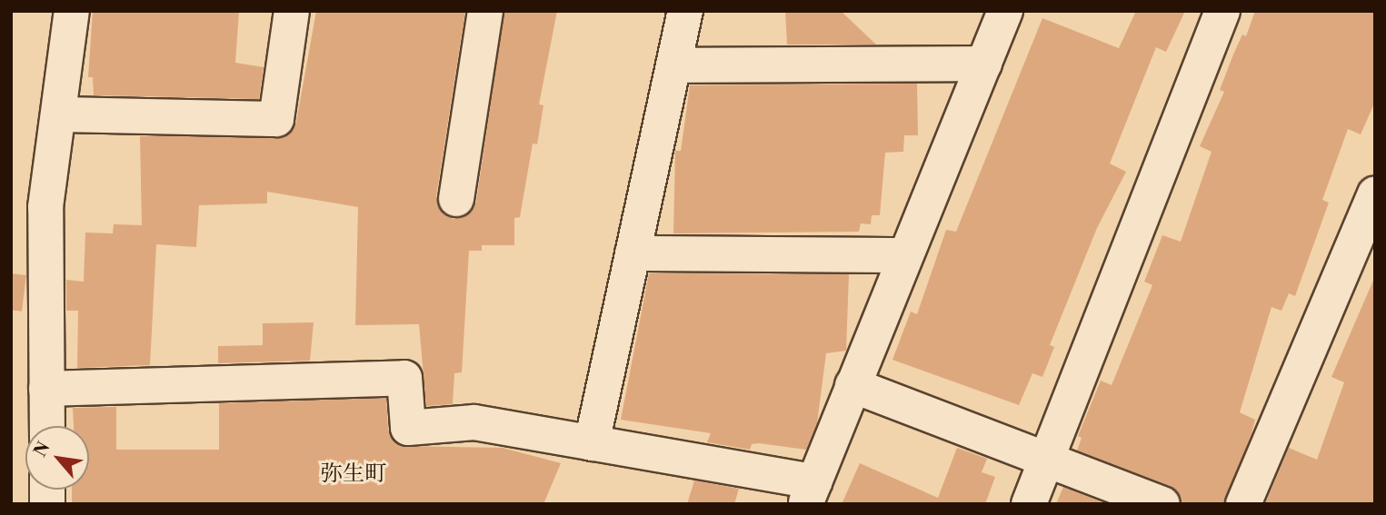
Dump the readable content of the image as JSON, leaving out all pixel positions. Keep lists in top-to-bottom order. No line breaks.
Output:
{"districts":["弥生町"],"north":"top left"}
